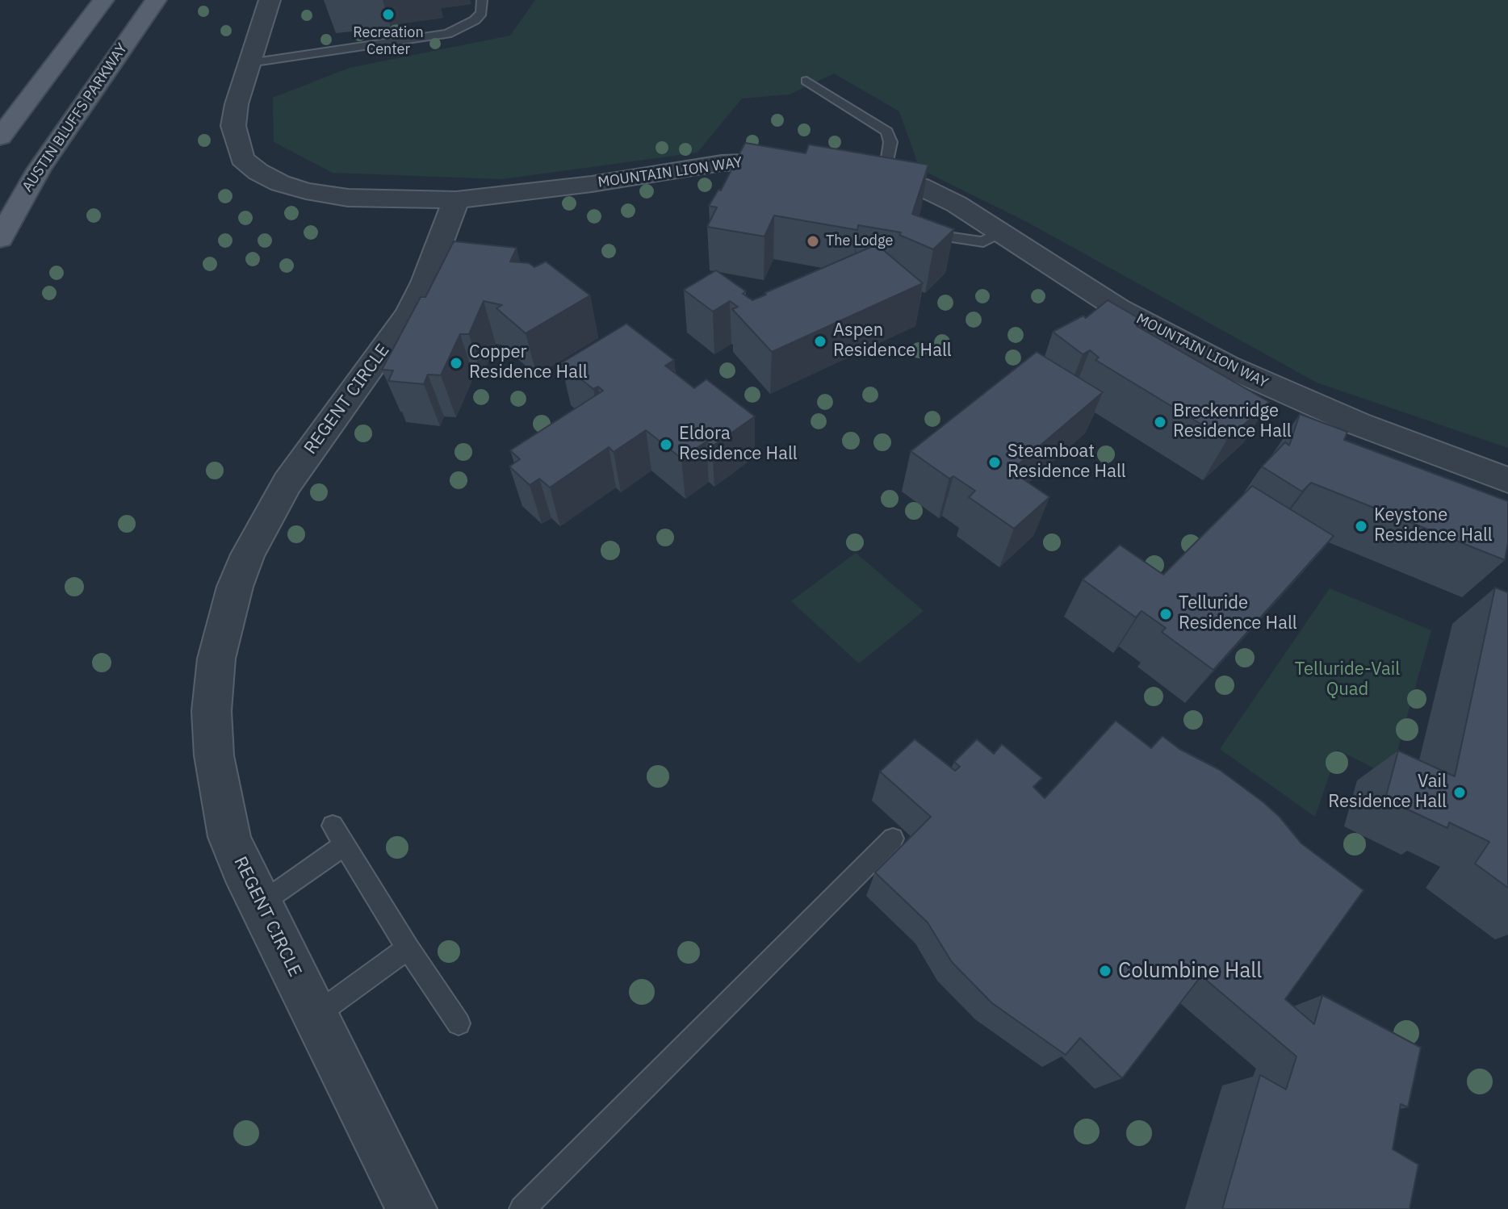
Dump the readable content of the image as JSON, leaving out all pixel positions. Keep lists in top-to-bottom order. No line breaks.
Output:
{"streets":{"main road":["AUSTIN BLUFFS PARKWAY"],"street":["MOUNTAIN LION WAY","REGENT CIRCLE"]},"crossings":[["MOUNTAIN LION WAY","REGENT CIRCLE"]],"parks":["Telluride-Vail Quad"],"places":["Recreation Center","The Lodge","Aspen Residence Hall","Copper Residence Hall","Breckenridge Residence Hall","Eldora Residence Hall","Steamboat Residence Hall","Keystone Residence Hall","Telluride Residence Hall","Vail Residence Hall","Columbine Hall"]}
